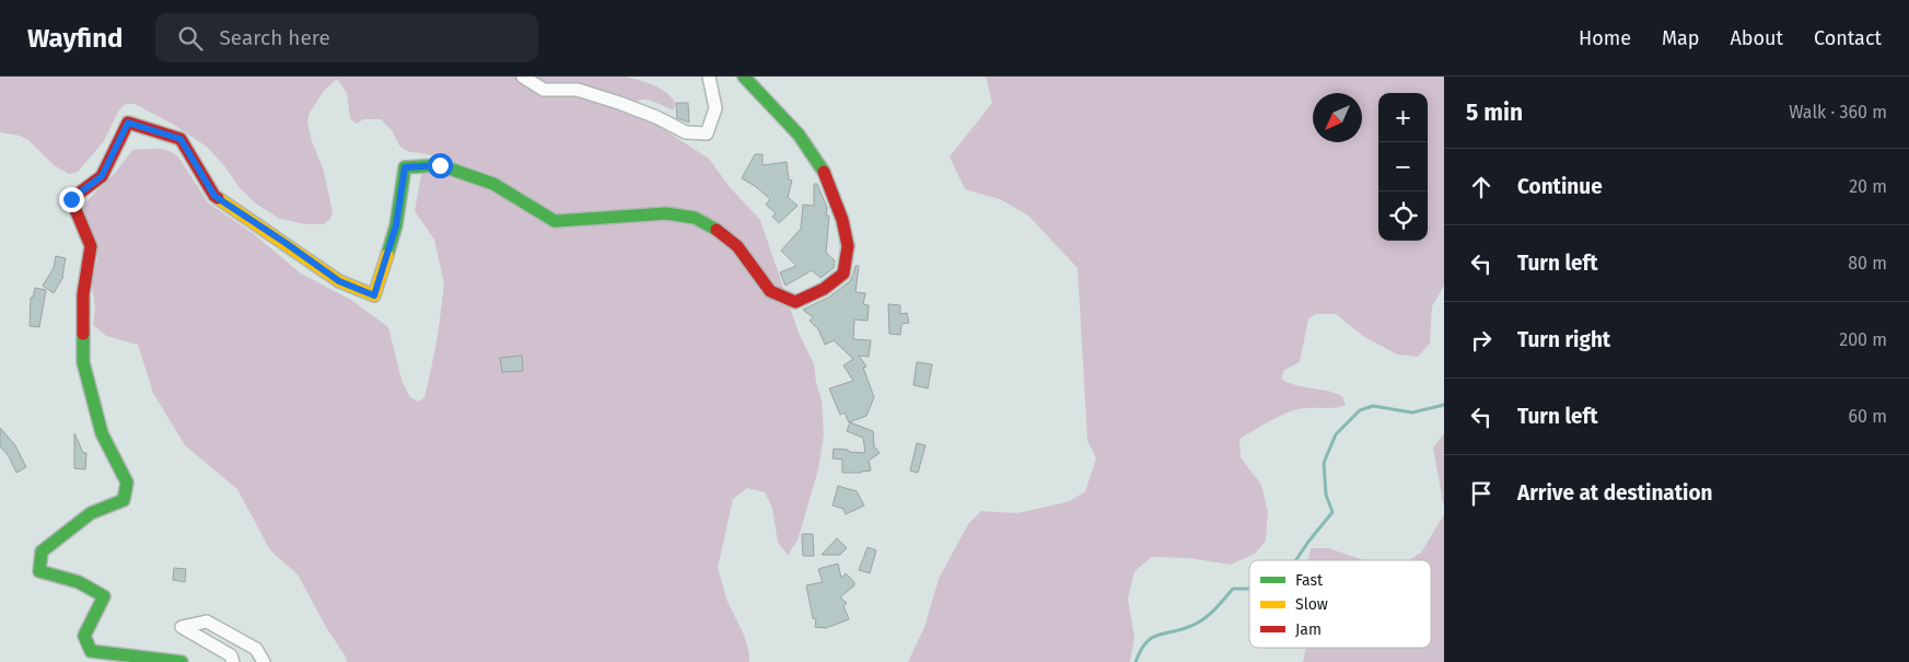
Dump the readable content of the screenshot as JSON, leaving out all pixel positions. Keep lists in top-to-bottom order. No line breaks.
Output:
{"legend":["Fast","Slow","Jam"],"north":"bottom left","page":{"header":"Wayfind","search":"Search here","nav":["Home","Map","About","Contact"],"heading":["5 min","Walk · 360 m"],"map_buttons":["+","−"],"list":[["Continue","20 m"],["Turn left","80 m"],["Turn right","200 m"],["Turn left","60 m"],"Arrive at destination"]}}
